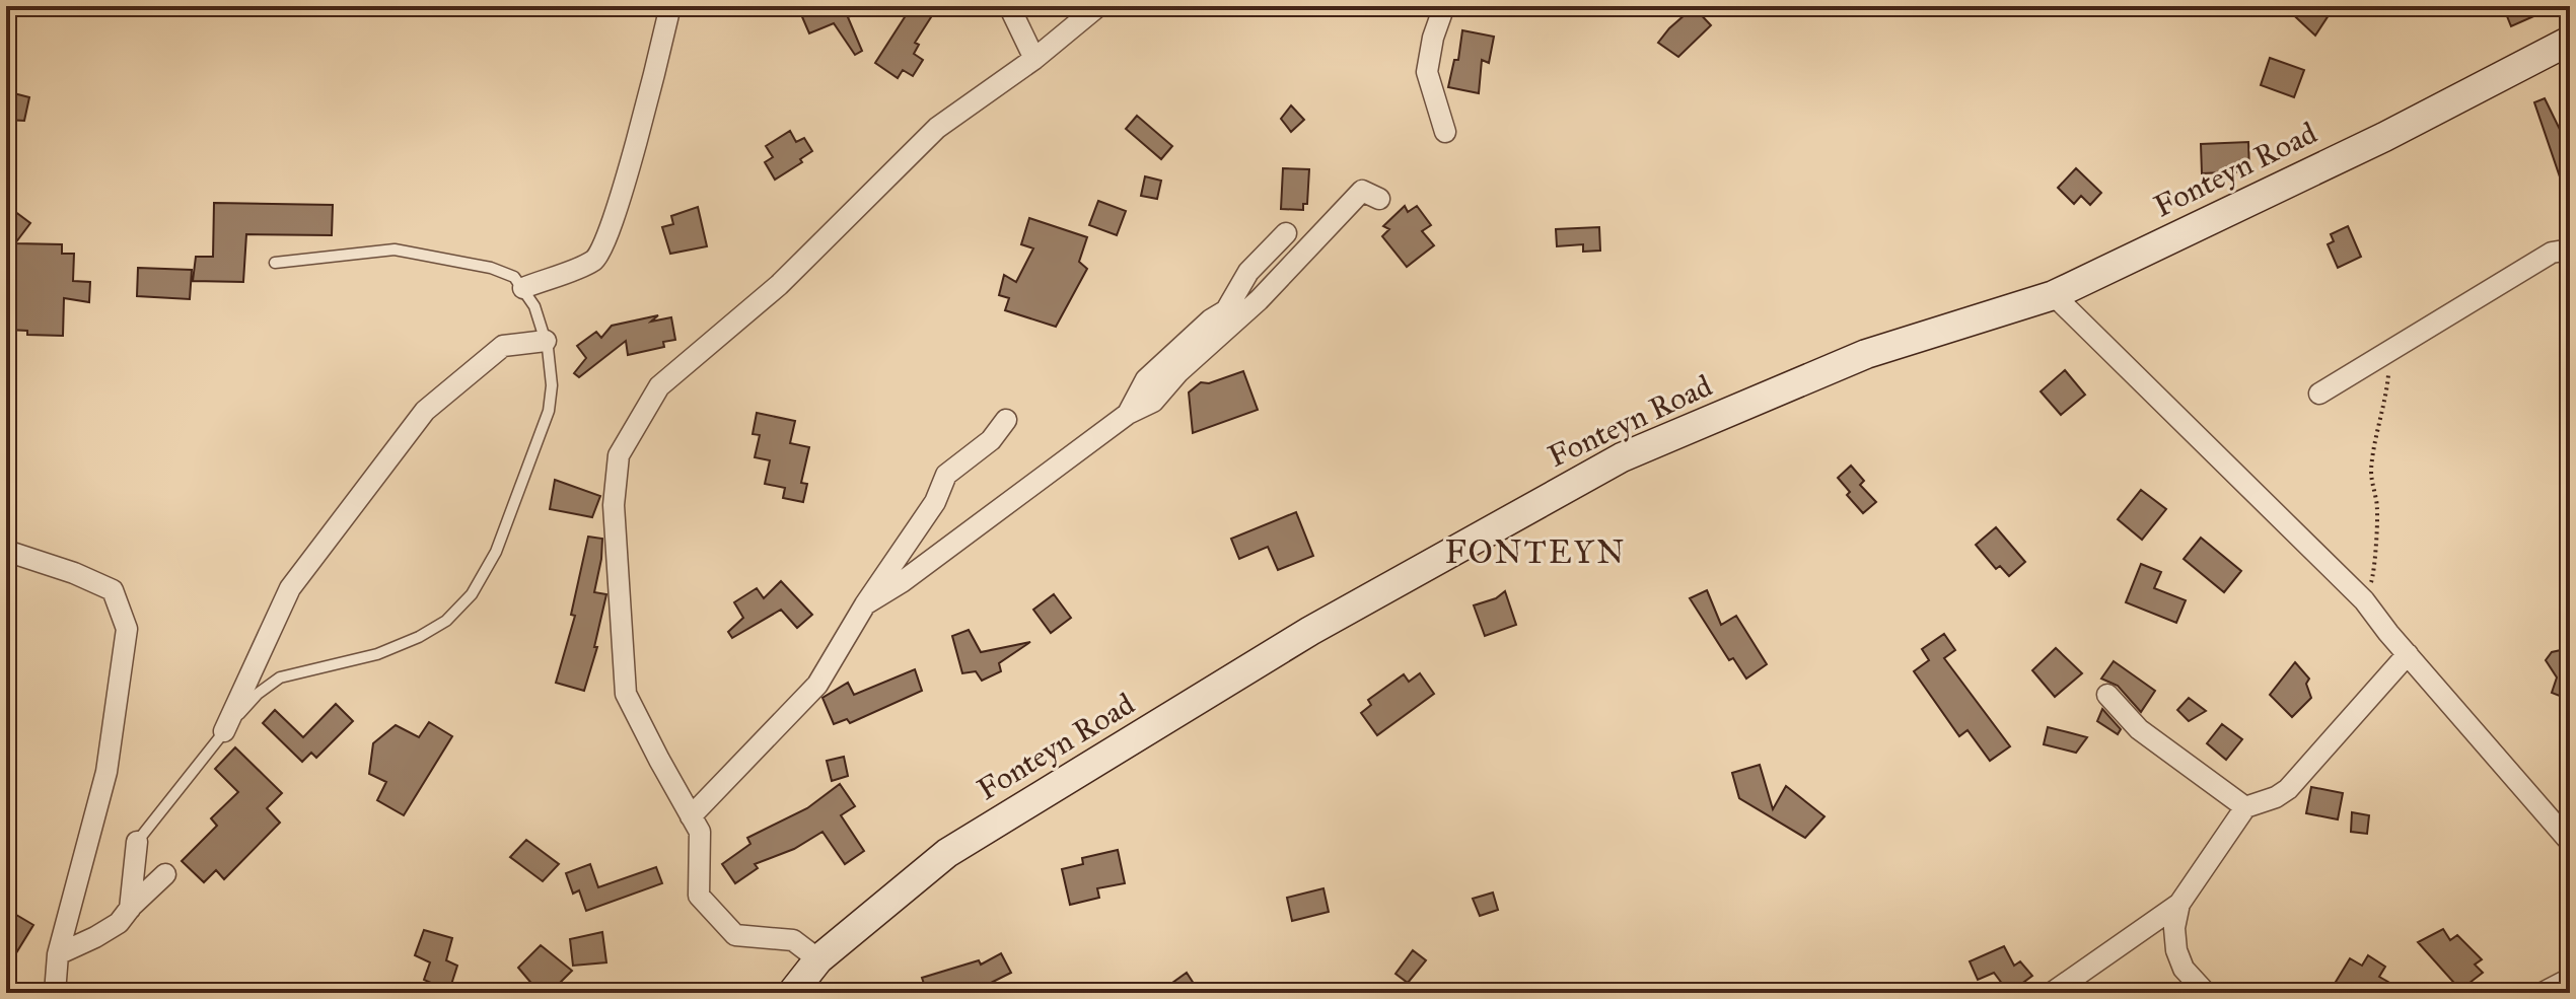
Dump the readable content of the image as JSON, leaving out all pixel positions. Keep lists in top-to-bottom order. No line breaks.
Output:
{"streets":{"street":["Fonteyn Road"]},"districts":["FONTEYN"]}
